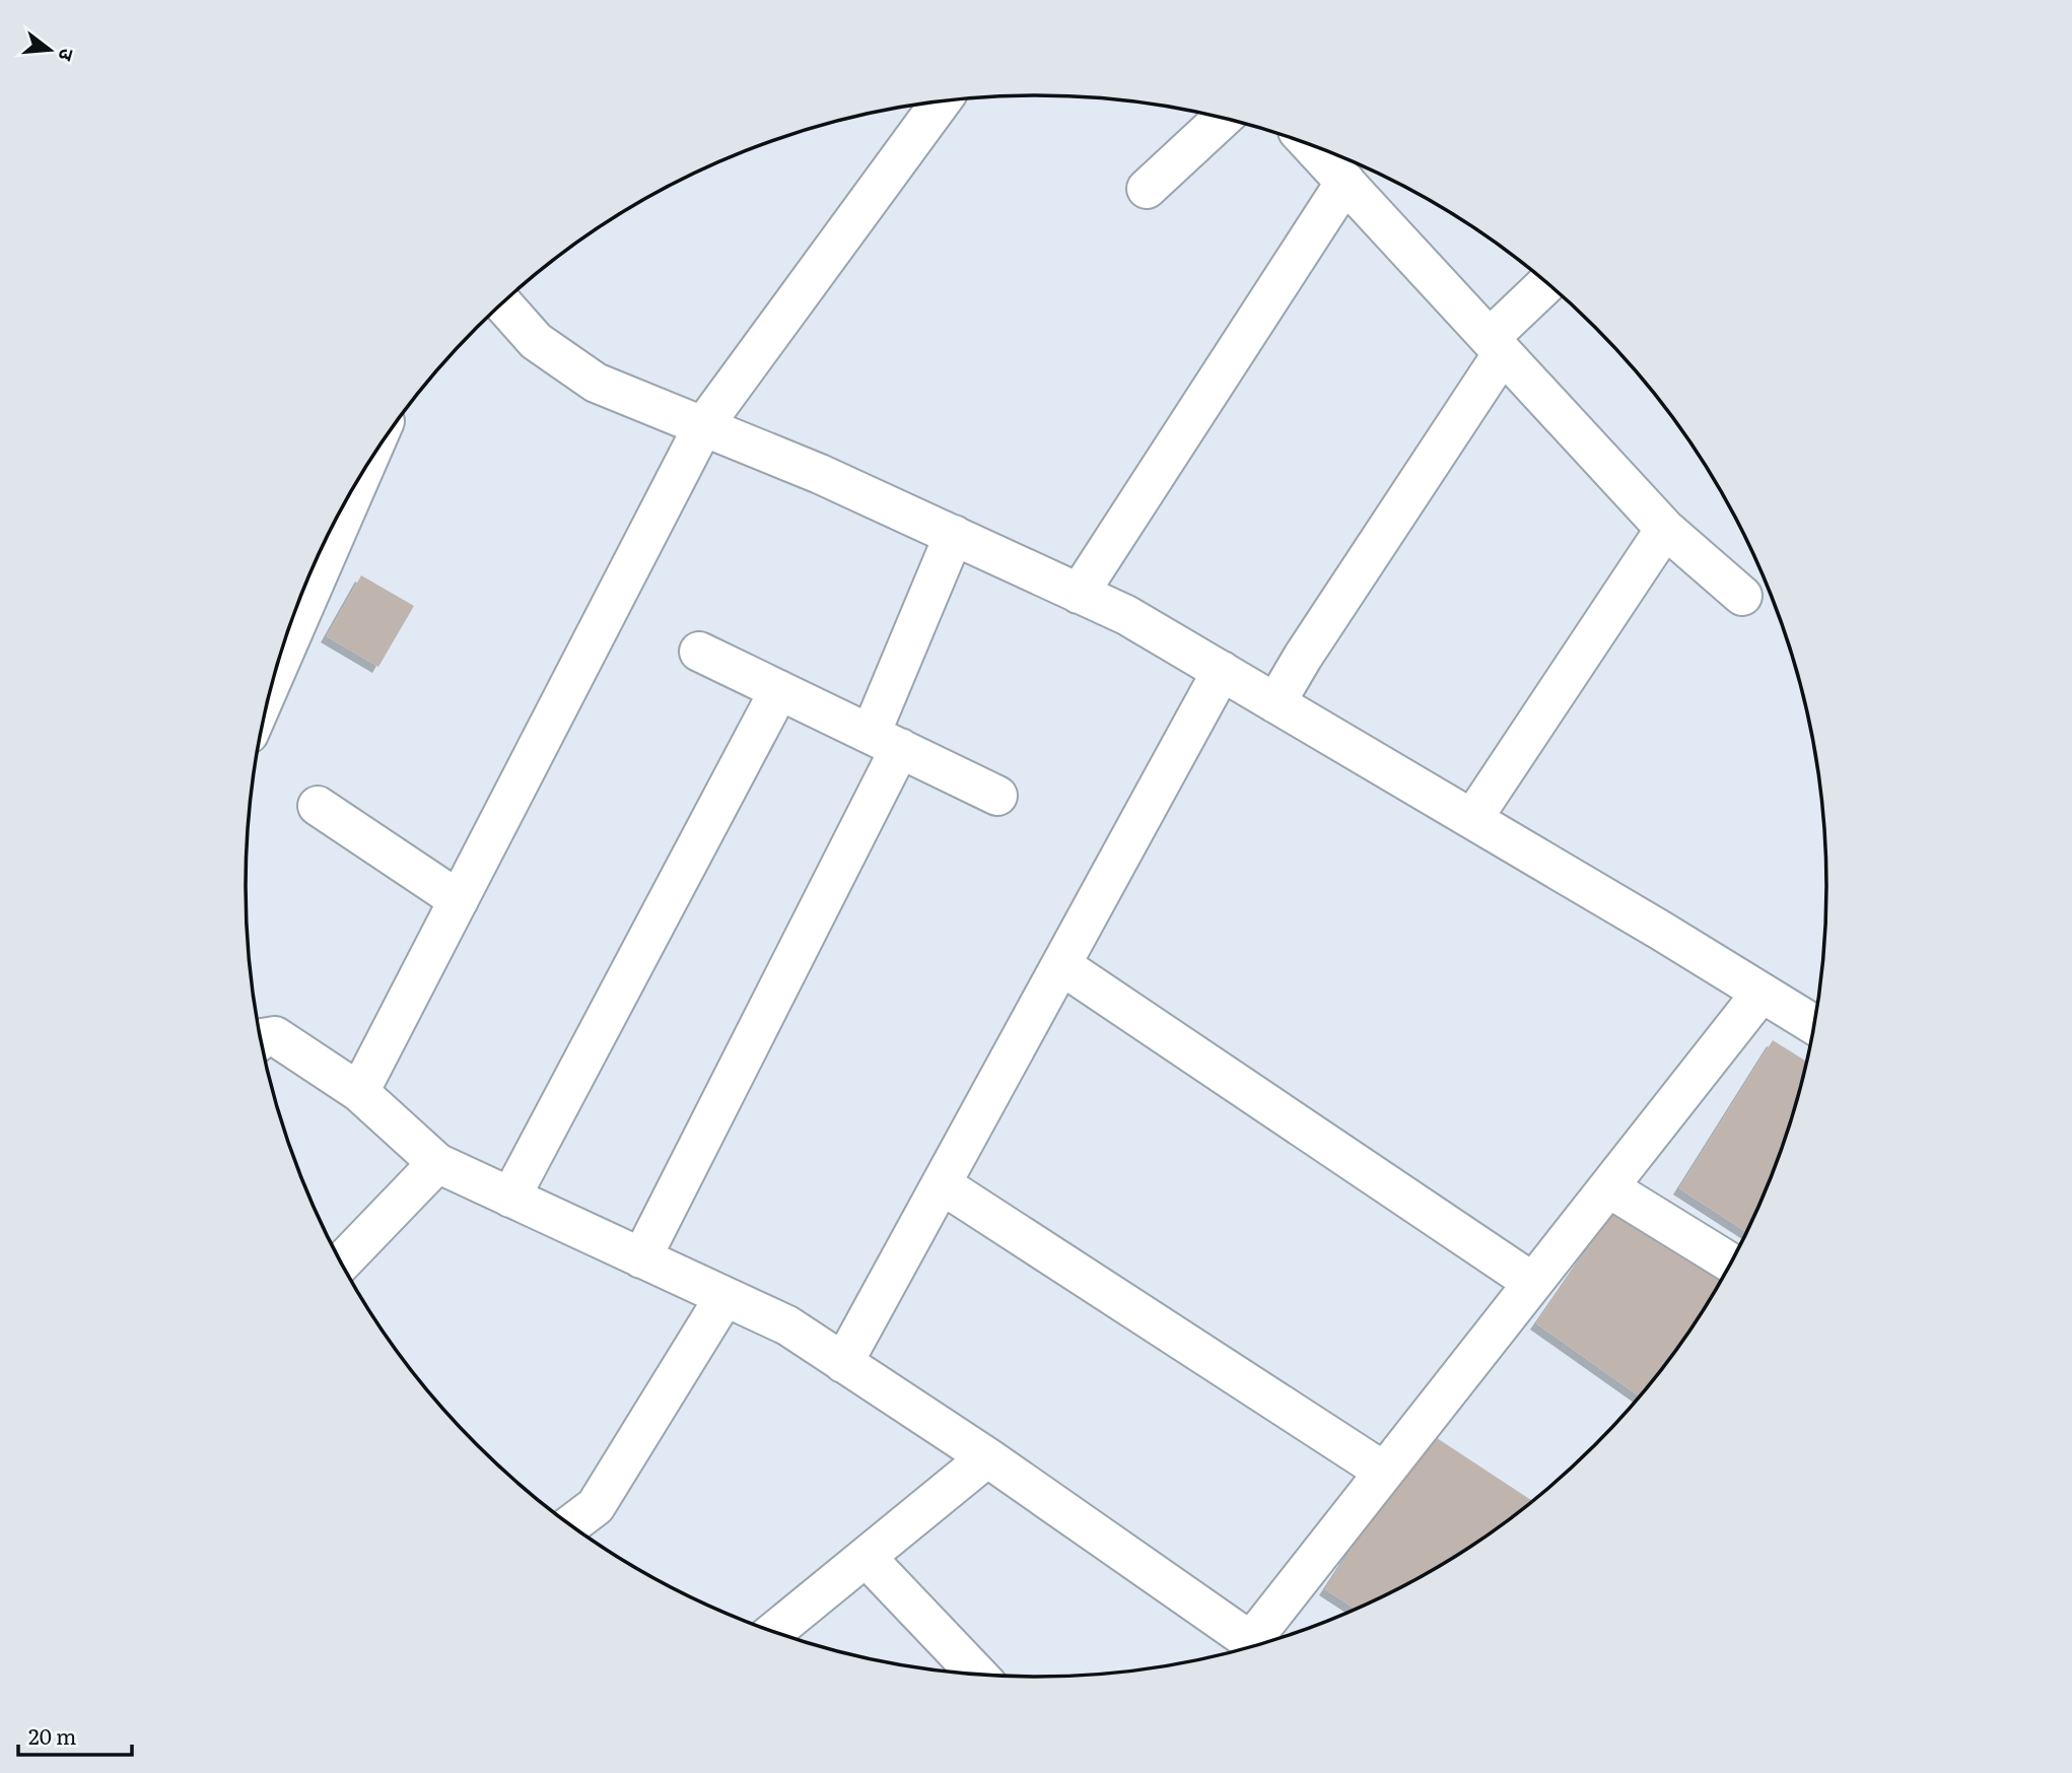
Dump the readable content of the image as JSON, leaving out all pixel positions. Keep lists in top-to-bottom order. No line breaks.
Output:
{"scale_bar":"20 m","north":"right"}
